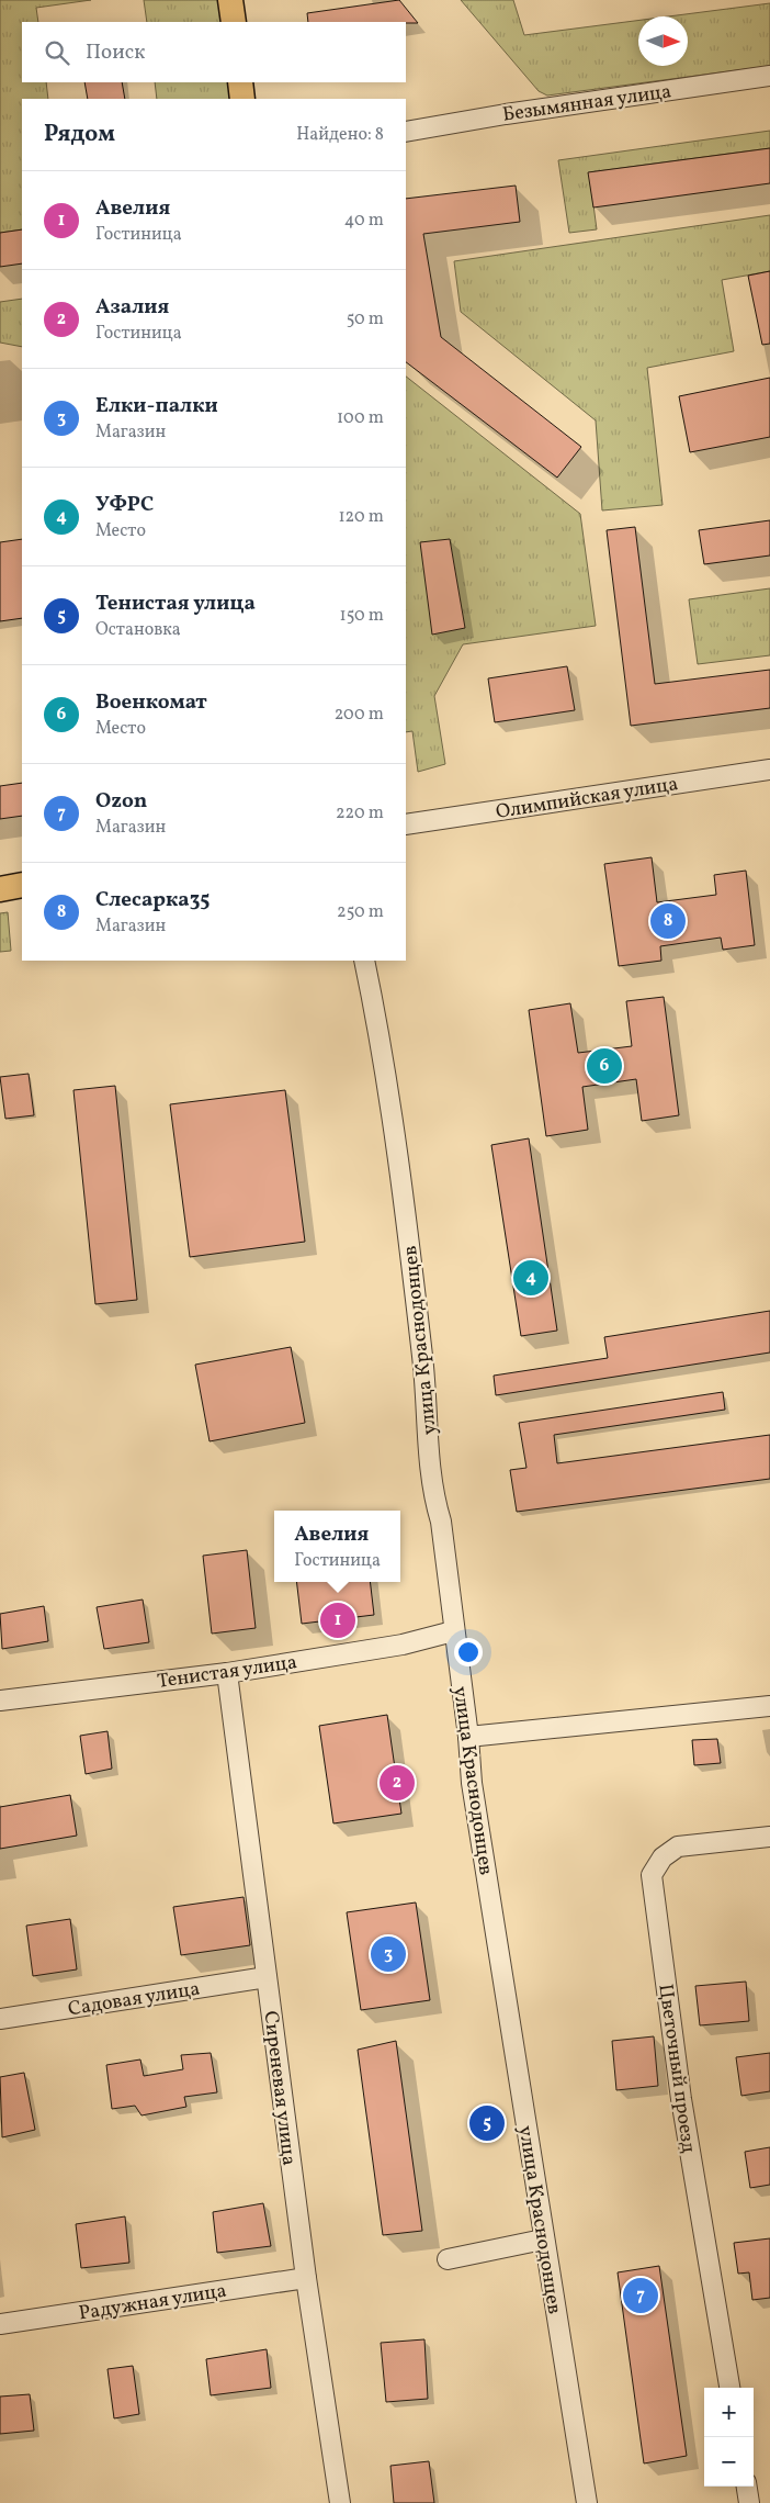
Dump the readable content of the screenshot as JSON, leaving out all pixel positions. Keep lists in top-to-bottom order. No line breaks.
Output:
{"streets":{"street":["Безымянная улица","Олимпийская улица","улица Краснодонцев","Тенистая улица","Садовая улица","Цветочный проезд","Сиреневая улица","Радужная улица"]},"crossings":[["улица Краснодонцев","Тенистая улица"],["Тенистая улица","Сиреневая улица"],["Садовая улица","Сиреневая улица"],["Сиреневая улица","Радужная улица"]],"north":"right","page":{"search":"Поиск","heading":["Рядом","Найдено: 8"],"list":[{"mark":"1","name":"Авелия","note":"Гостиница","value":"40 m"},{"mark":"2","name":"Азалия","note":"Гостиница","value":"50 m"},{"mark":"3","name":"Елки-палки","note":"Магазин","value":"100 m"},{"mark":"4","name":"УФРС","note":"Место","value":"120 m"},{"mark":"5","name":"Тенистая улица","note":"Остановка","value":"150 m"},{"mark":"6","name":"Военкомат","note":"Место","value":"200 m"},{"mark":"7","name":"Ozon","note":"Магазин","value":"220 m"},{"mark":"8","name":"Слесарка35","note":"Магазин","value":"250 m"}],"pins":["8","6","4","1","2","3","5","7"],"popup":["Авелия","Гостиница"],"map_buttons":["+","−"]}}
